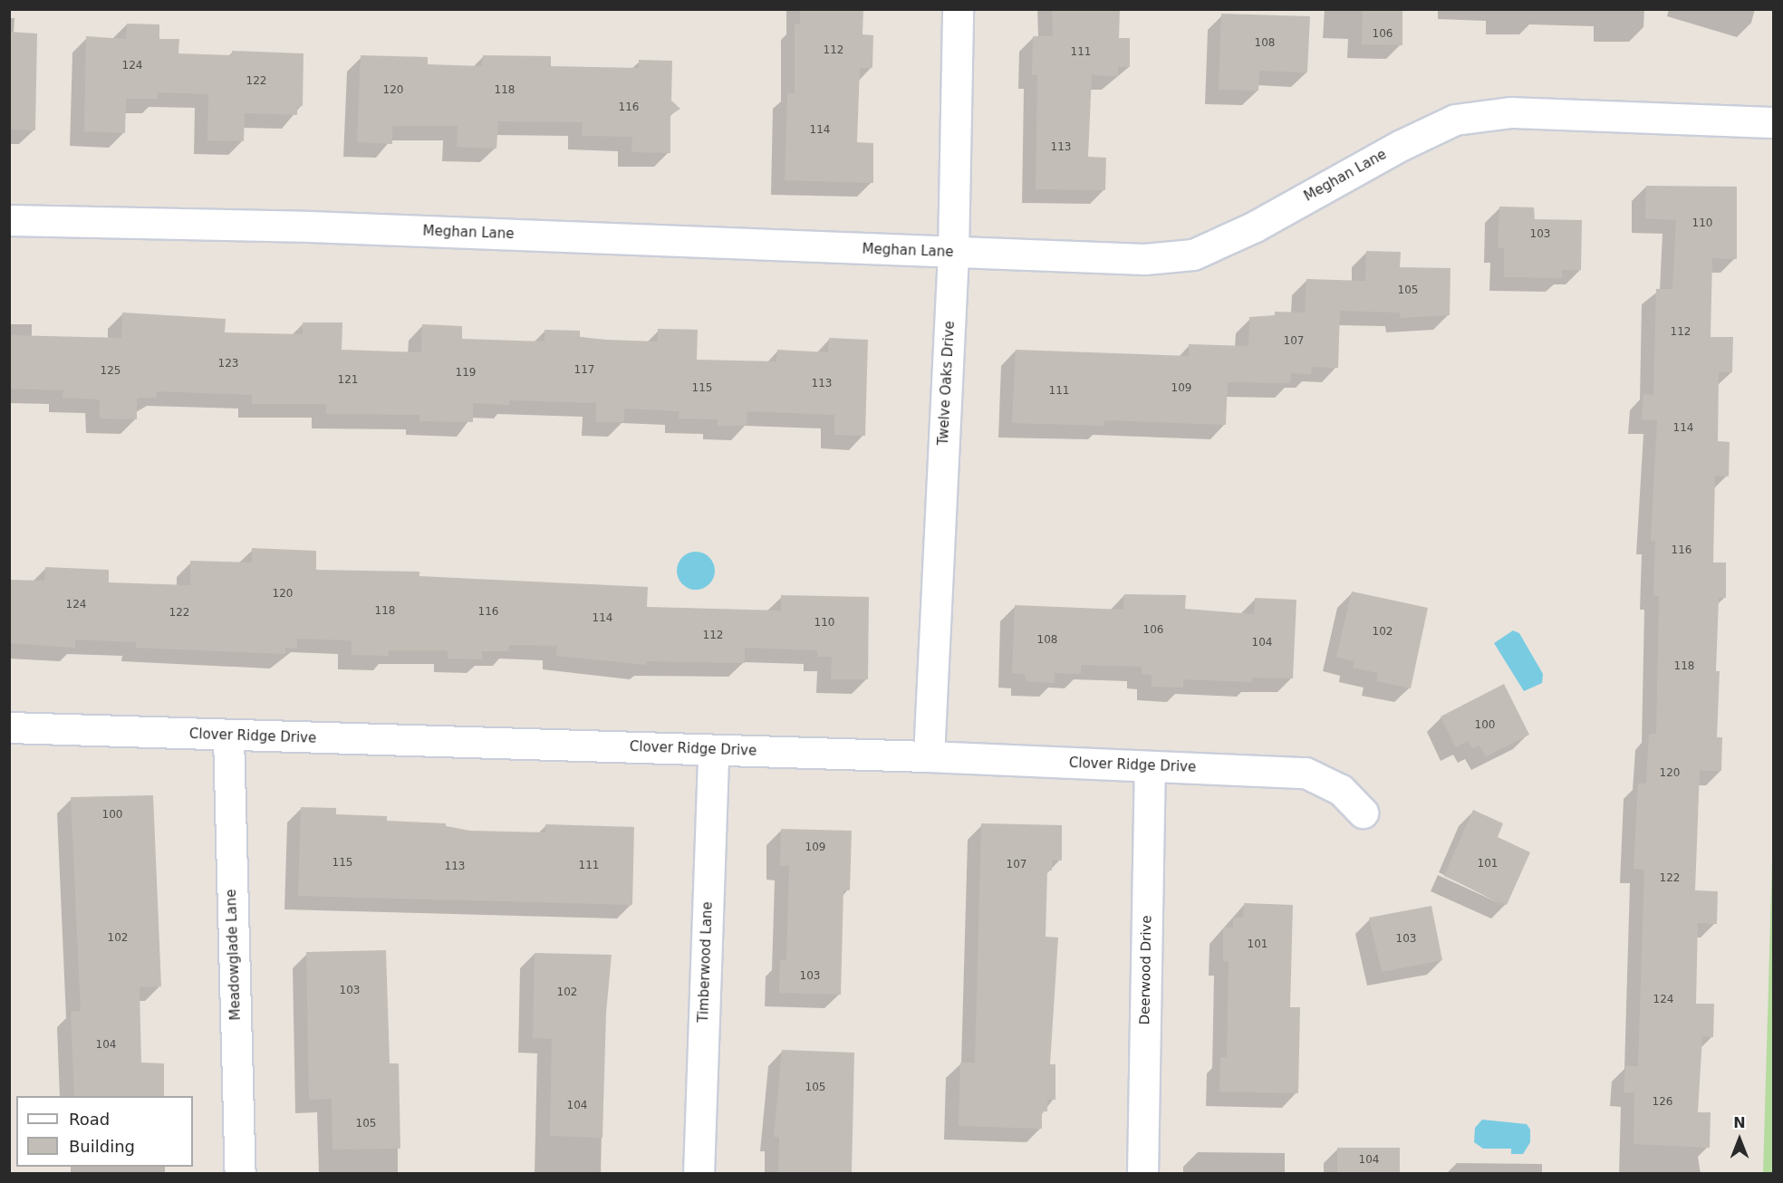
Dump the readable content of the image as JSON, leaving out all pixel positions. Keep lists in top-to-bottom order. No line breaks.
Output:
{"streets":{"street":["Meghan Lane","Twelve Oaks Drive","Clover Ridge Drive","Meadowglade Lane","Timberwood Lane","Deerwood Drive"]},"crossings":[["Meghan Lane","Twelve Oaks Drive"],["Twelve Oaks Drive","Clover Ridge Drive"],["Clover Ridge Drive","Meadowglade Lane"],["Clover Ridge Drive","Timberwood Lane"],["Clover Ridge Drive","Deerwood Drive"]],"house_numbers":["106","108","112","111","124","122","120","118","116","114","113","110","103","105","112","107","123","117","125","119","121","113","115","109","111","114","116","120","124","118","116","122","114","110","106","102","112","108","104","118","100","120","100","109","115","101","107","111","113","122","102","103","101","103","103","102","124","104","105","126","104","105","104"],"legend":["Road","Building"],"north":"top"}
